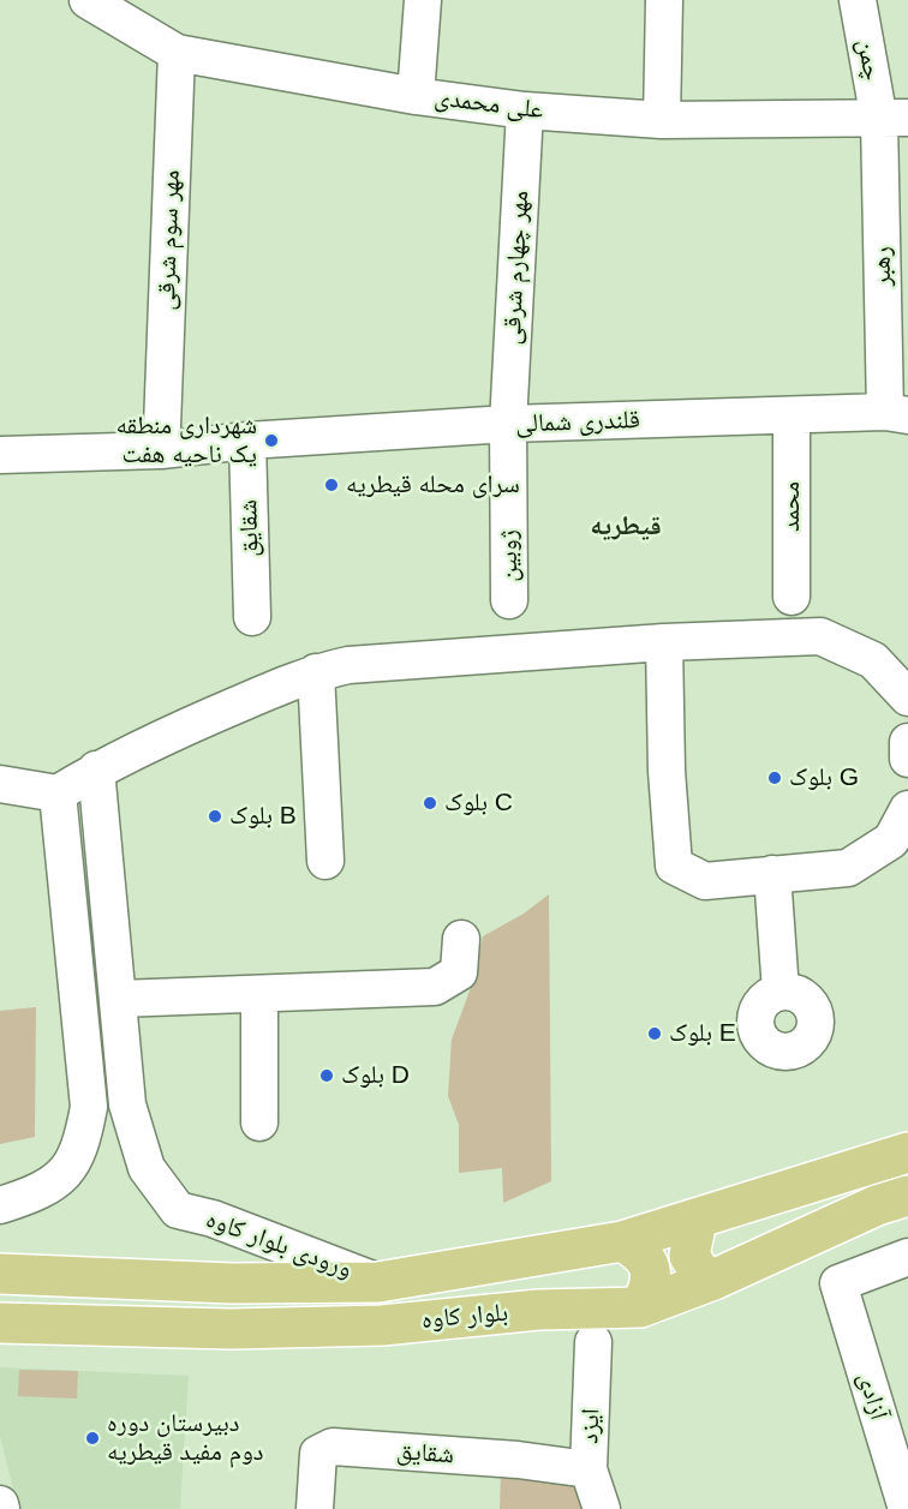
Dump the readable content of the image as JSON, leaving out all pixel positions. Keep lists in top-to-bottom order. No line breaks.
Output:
{"streets":{"main road":["بلوار کاوه"],"street":["چمن","علی محمدی","مهر سوم شرقی","رهبر","مهر چهارم شرقی","قلندری شمالی","محمد","شقایق","ژوبین","ورودی بلوار کاوه","آزادی","ایزد"]},"crossings":[["چمن","علی محمدی"],["چمن","رهبر"],["علی محمدی","مهر سوم شرقی"],["علی محمدی","رهبر"],["علی محمدی","مهر چهارم شرقی"],["مهر سوم شرقی","قلندری شمالی"],["رهبر","قلندری شمالی"],["مهر چهارم شرقی","قلندری شمالی"],["مهر چهارم شرقی","ژوبین"],["قلندری شمالی","محمد"],["قلندری شمالی","شقایق"],["قلندری شمالی","ژوبین"],["شقایق","ایزد"],["ورودی بلوار کاوه","بلوار کاوه"]],"districts":["قیطریه"],"places":["شهرداری منطقه یک ناحیه هفت","سرای محله قیطریه","بلوک G","بلوک C","بلوک B","بلوک E","بلوک D","دبیرستان دوره دوم مفید قیطریه"]}
